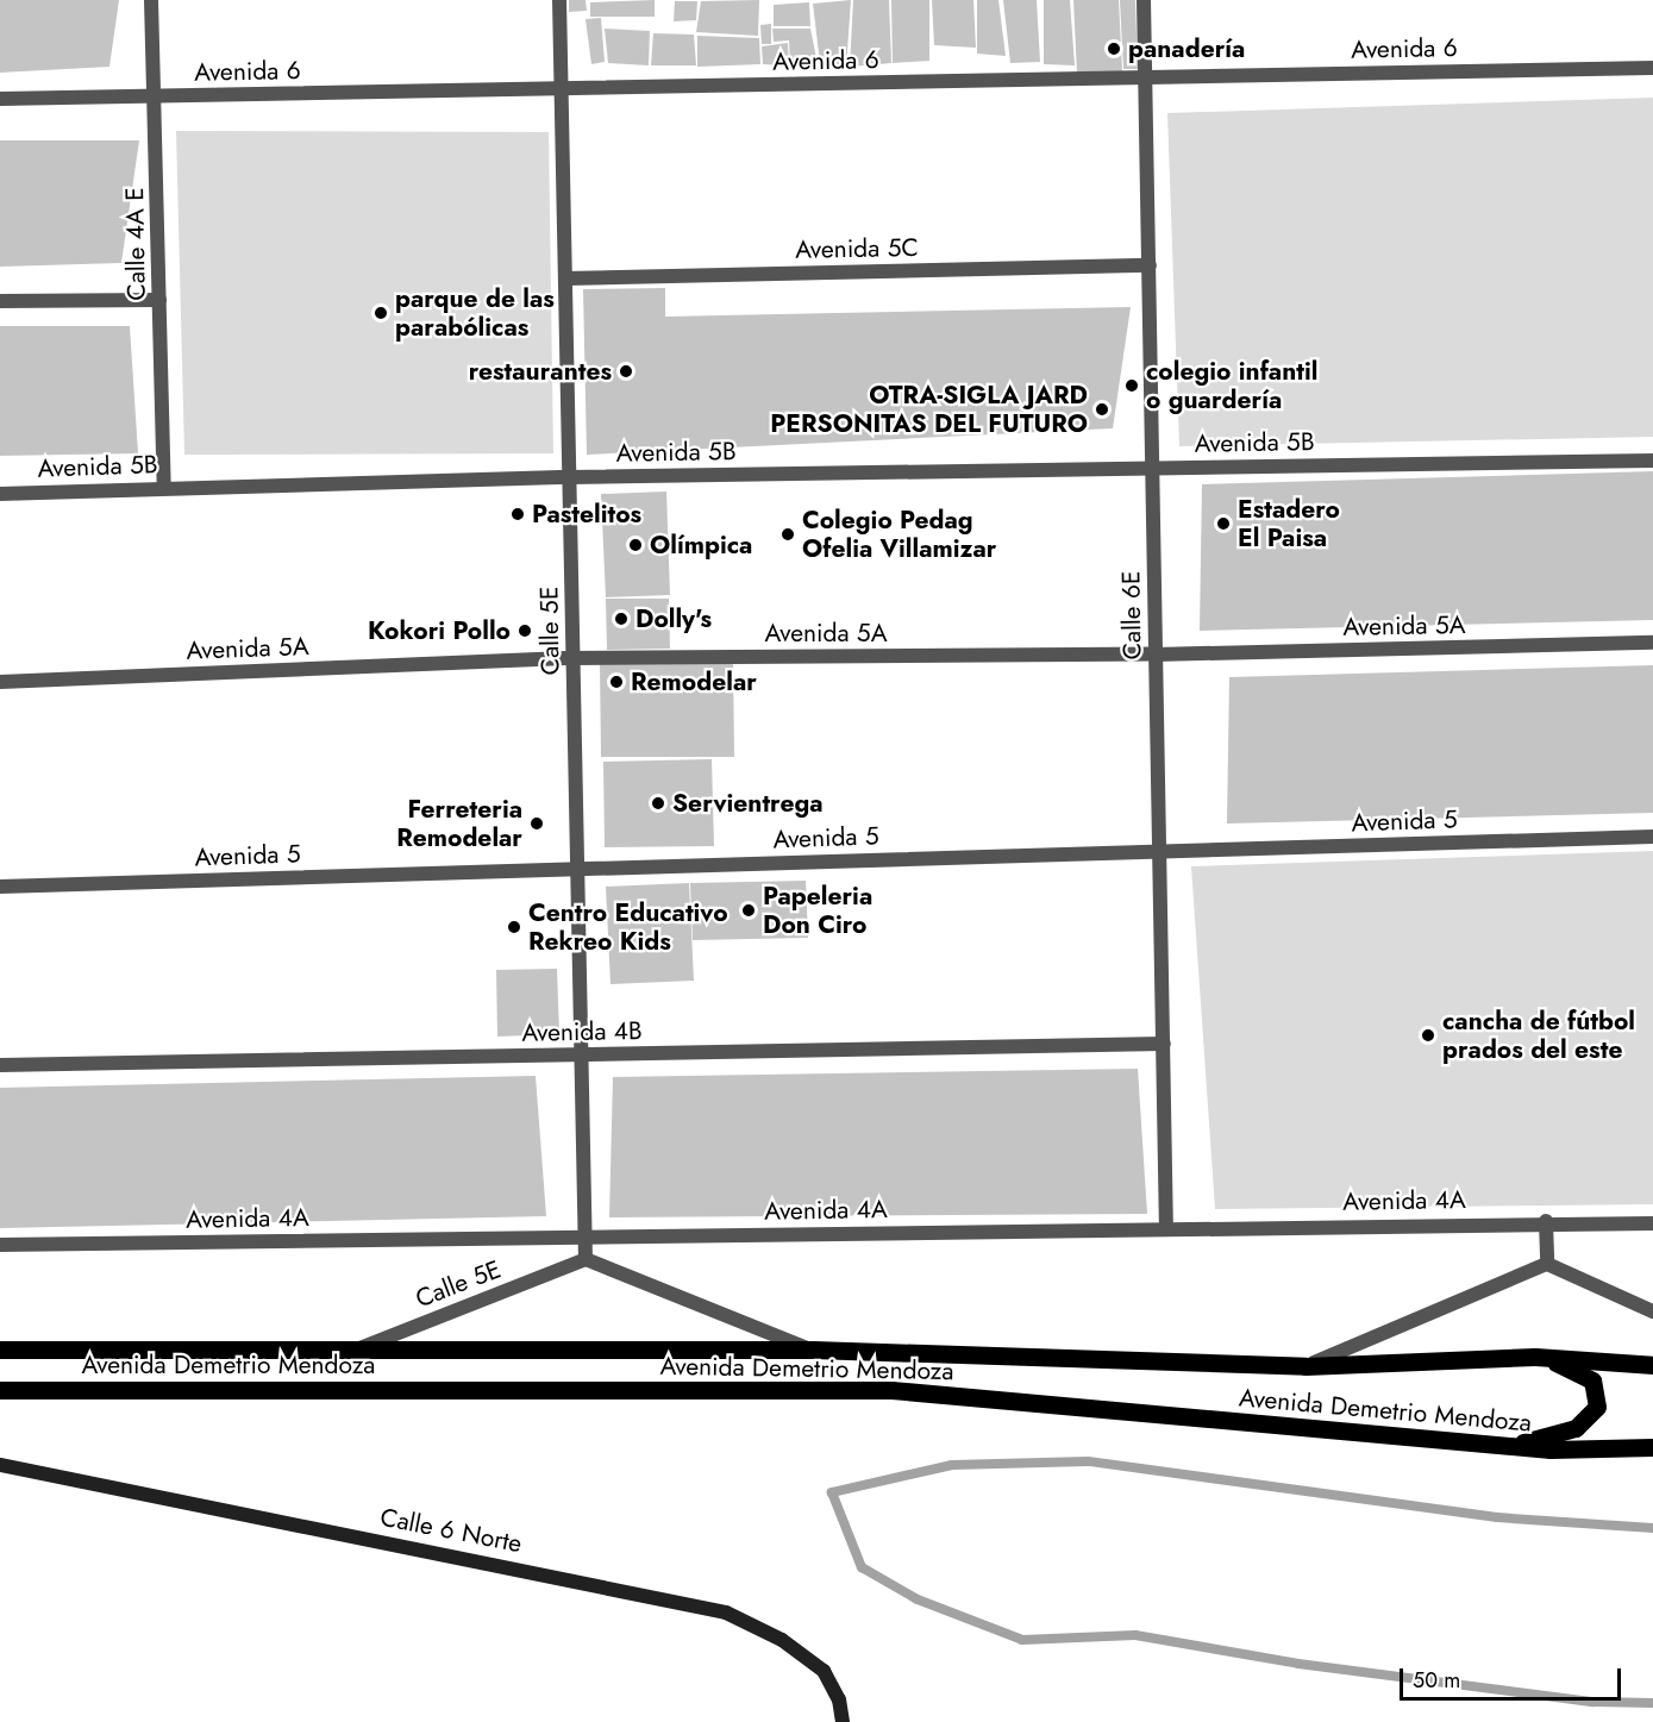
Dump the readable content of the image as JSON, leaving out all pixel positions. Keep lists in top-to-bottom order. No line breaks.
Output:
{"streets":{"main road":["Avenida Demetrio Mendoza"],"street":["Avenida 6","Calle 4A E","Avenida 5C","Avenida 5B","Calle 6E","Avenida 5A","Calle 5E","Avenida 5","Avenida 4B","Avenida 4A","Calle 6 Norte"]},"crossings":[["Avenida 6","Calle 4A E"],["Avenida 6","Calle 6E"],["Avenida 6","Calle 5E"],["Calle 4A E","Avenida 5B"],["Avenida 5C","Calle 6E"],["Avenida 5C","Calle 5E"],["Avenida 5B","Calle 6E"],["Avenida 5B","Calle 5E"],["Calle 6E","Avenida 5A"],["Calle 6E","Avenida 5"],["Calle 6E","Avenida 4B"],["Calle 6E","Avenida 4A"],["Avenida 5A","Calle 5E"],["Calle 5E","Avenida 5"],["Calle 5E","Avenida 4B"],["Calle 5E","Avenida 4A"],["Calle 5E","Avenida Demetrio Mendoza"]],"places":["panadería","parque de las parabólicas","restaurantes","colegio infantil o guardería","OTRA-SIGLA JARD PERSONITAS DEL FUTURO","Pastelitos","Estadero El Paisa","Colegio Pedag Ofelia Villamizar","Olímpica","Dolly's","Kokori Pollo","Remodelar","Servientrega","Ferreteria Remodelar","Papeleria Don Ciro","Centro Educativo Rekreo Kids","cancha de fútbol prados del este"],"scale_bar":"50 m"}
